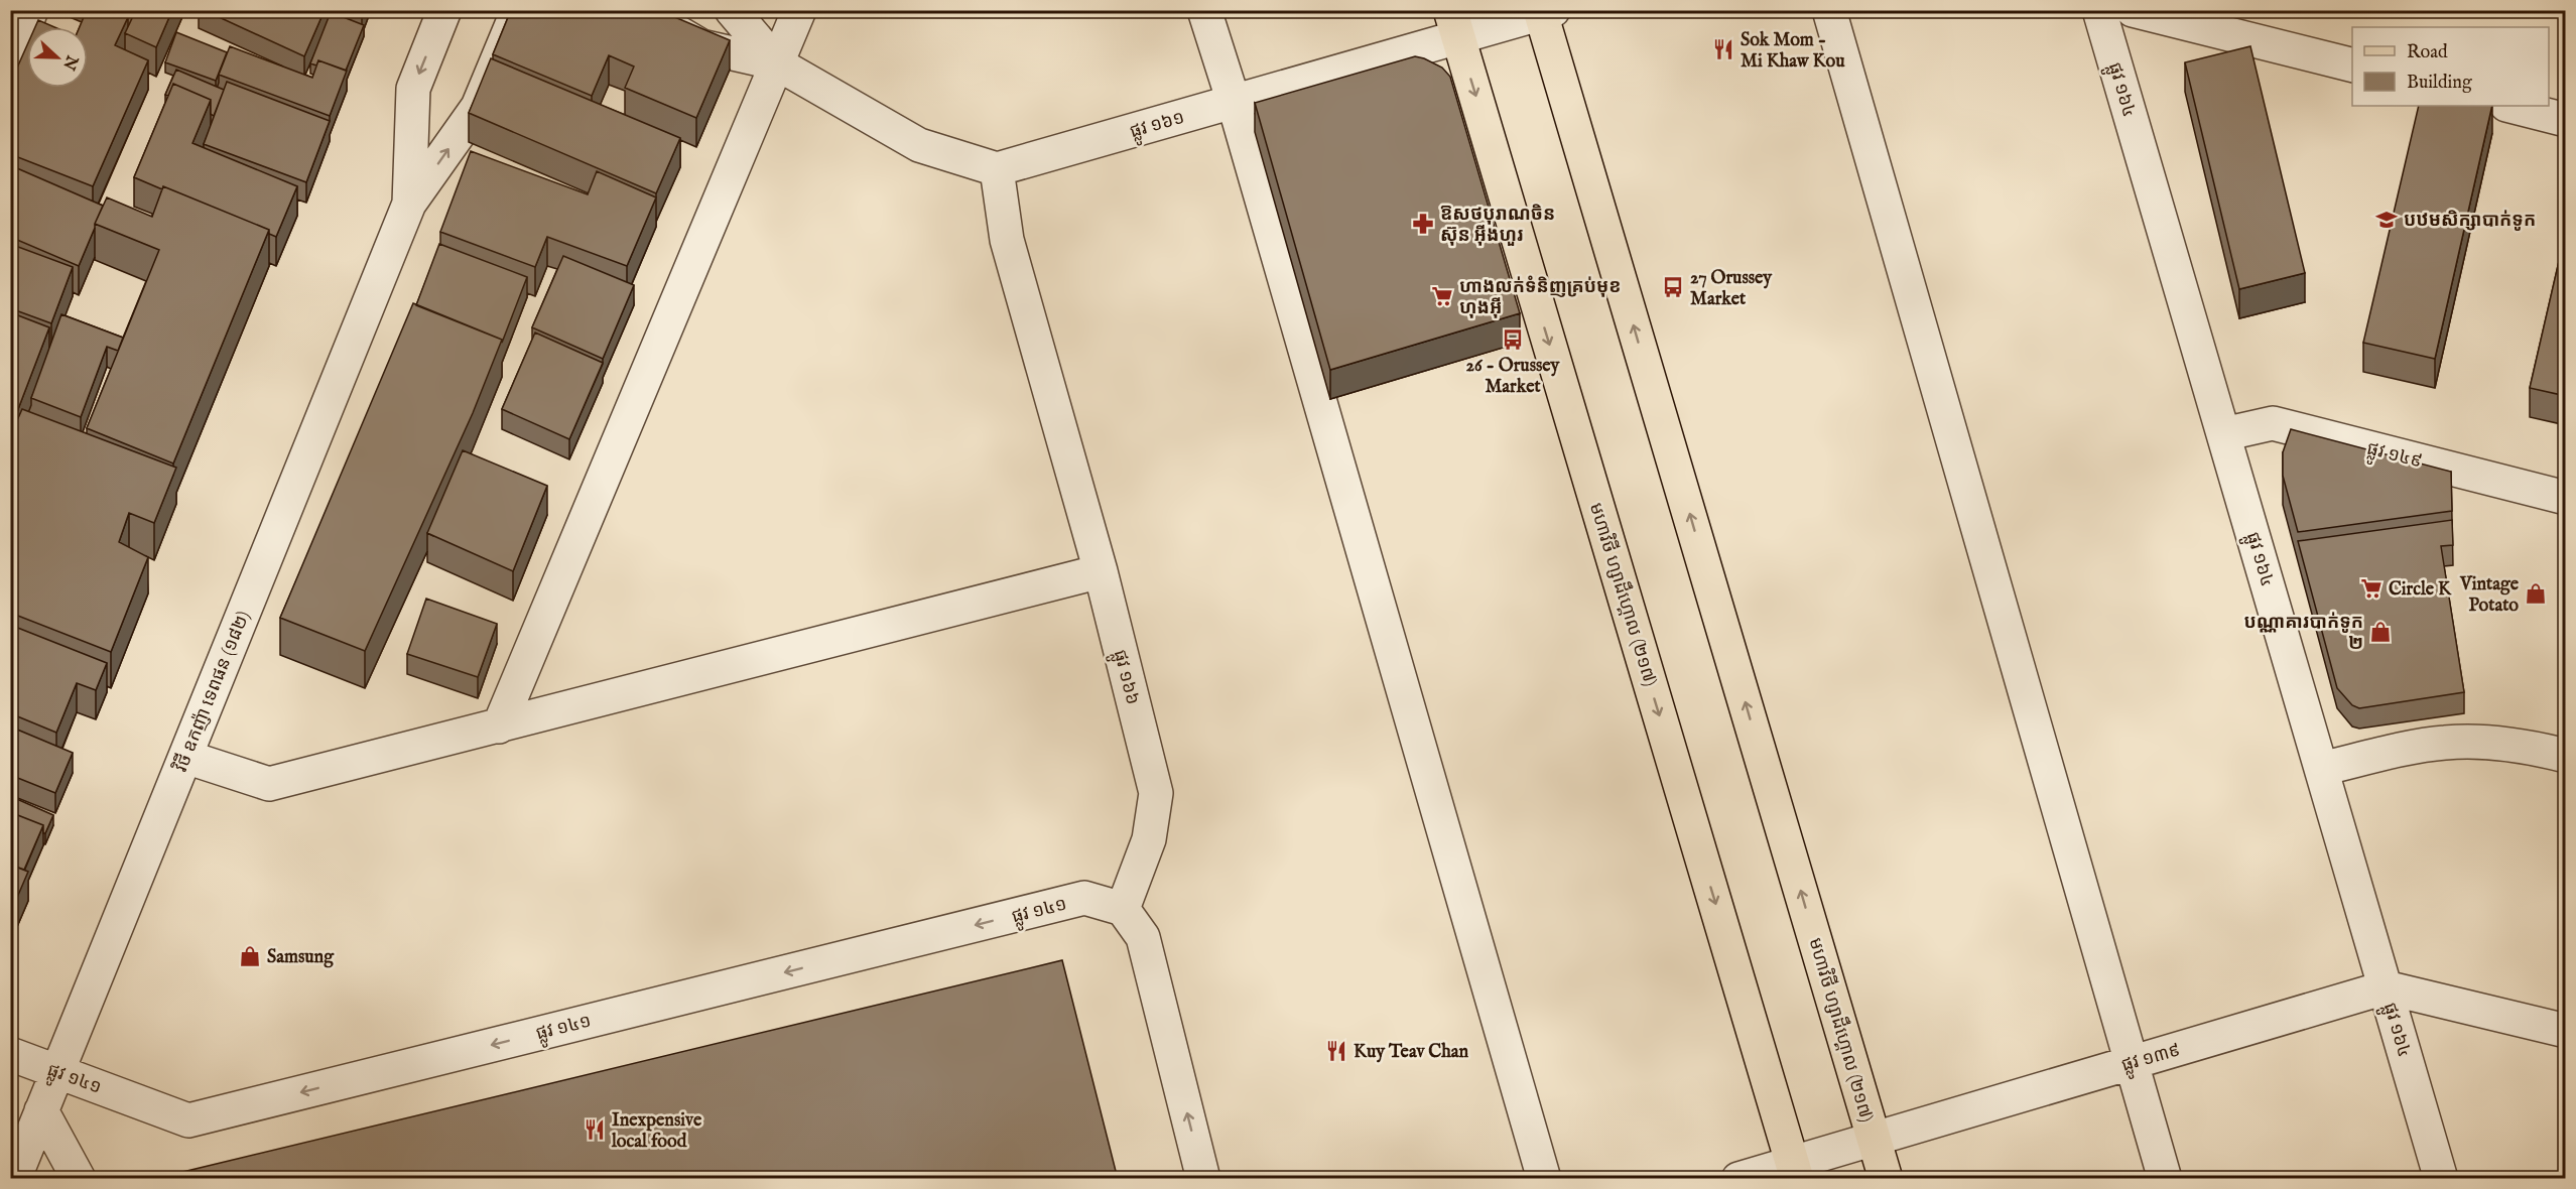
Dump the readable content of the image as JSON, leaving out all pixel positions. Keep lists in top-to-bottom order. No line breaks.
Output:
{"streets":{"main road":["មហាវិថី ហ្សាដឹហ្គោល (២១៧)"],"street":["ផ្លូវ ១៦៤","ផ្លូវ ១៦១","ផ្លូវ ១៤៩","ផ្លូវ ១៦៦","វិថី ឧកញ៉ា ទេពផន (១៨២)","ផ្លូវ ១៤១","ផ្លូវ ១៣៩"]},"crossings":[["ផ្លូវ ១៦៤","ផ្លូវ ១៤៩"],["ផ្លូវ ១៦៤","ផ្លូវ ១៣៩"],["ផ្លូវ ១៦១","មហាវិថី ហ្សាដឹហ្គោល (២១៧)"],["ផ្លូវ ១៦១","ផ្លូវ ១៦៦"],["មហាវិថី ហ្សាដឹហ្គោល (២១៧)","ផ្លូវ ១៣៩"],["ផ្លូវ ១៦៦","ផ្លូវ ១៤១"],["វិថី ឧកញ៉ា ទេពផន (១៨២)","ផ្លូវ ១៤១"]],"one_way":["ផ្លូវ ១៤១"],"places":{"restaurant":["Sok Mom - Mi Khaw Kou","Kuy Teav Chan","Inexpensive local food"],"school or university":["បឋមសិក្សាបាក់ទូក"],"pharmacy":["ឱសថបុរាណចិន ស៊ុន អ៊ីងហួរ"],"bus stop":["27 Orussey Market","26 - Orussey Market"],"supermarket":["ហាងលក់ទំនិញគ្រប់មុខ ហុងអ៊ី","Circle K"],"shop":["Vintage Potato","បណ្ណាគារបាក់ទូក ២","Samsung"]},"legend":["Road","Building"],"north":"right"}
